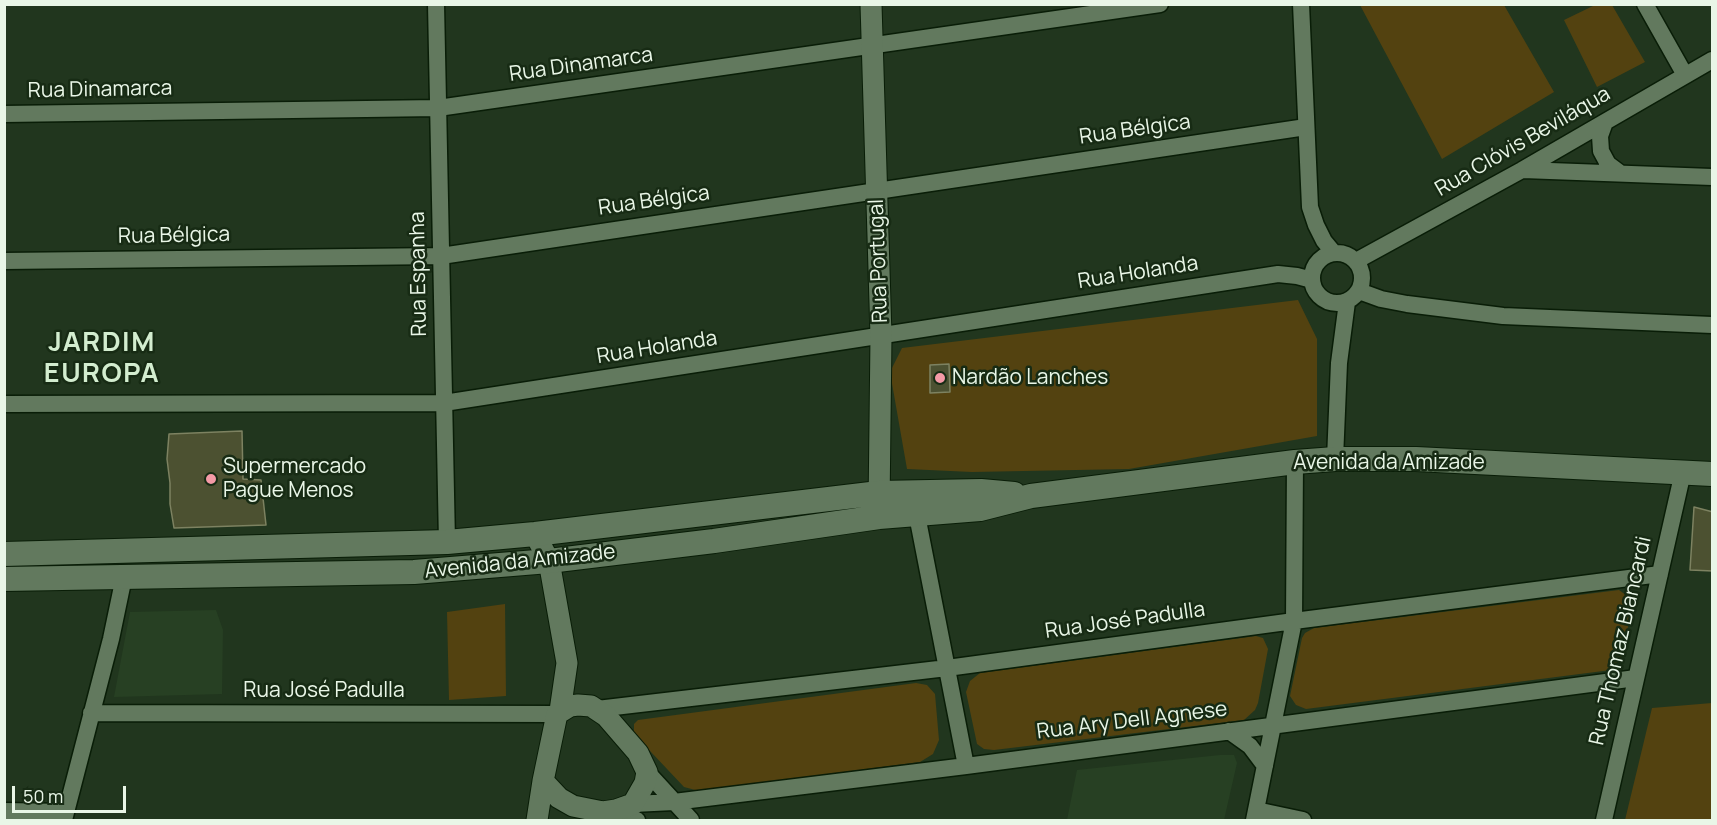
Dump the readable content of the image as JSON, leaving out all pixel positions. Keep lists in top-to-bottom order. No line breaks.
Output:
{"streets":{"main road":["Avenida da Amizade"],"street":["Rua Dinamarca","Rua Bélgica","Rua Clóvis Beviláqua","Rua Portugal","Rua Holanda","Rua Espanha","Rua José Padulla","Rua Thomaz Biancardi","Rua Ary Dell Agnese"]},"crossings":[["Rua Dinamarca","Rua Portugal"],["Rua Dinamarca","Rua Espanha"],["Rua Bélgica","Rua Portugal"],["Rua Bélgica","Rua Espanha"],["Rua Clóvis Beviláqua","Rua Holanda"],["Rua Portugal","Rua Holanda"],["Rua Portugal","Avenida da Amizade"],["Rua Holanda","Rua Espanha"],["Rua Espanha","Avenida da Amizade"],["Avenida da Amizade","Rua Thomaz Biancardi"],["Rua José Padulla","Rua Thomaz Biancardi"],["Rua José Padulla","Rua Ary Dell Agnese"],["Rua Thomaz Biancardi","Rua Ary Dell Agnese"]],"districts":["JARDIM EUROPA"],"places":["Nardão Lanches","Supermercado Pague Menos"],"scale_bar":"50 m"}
